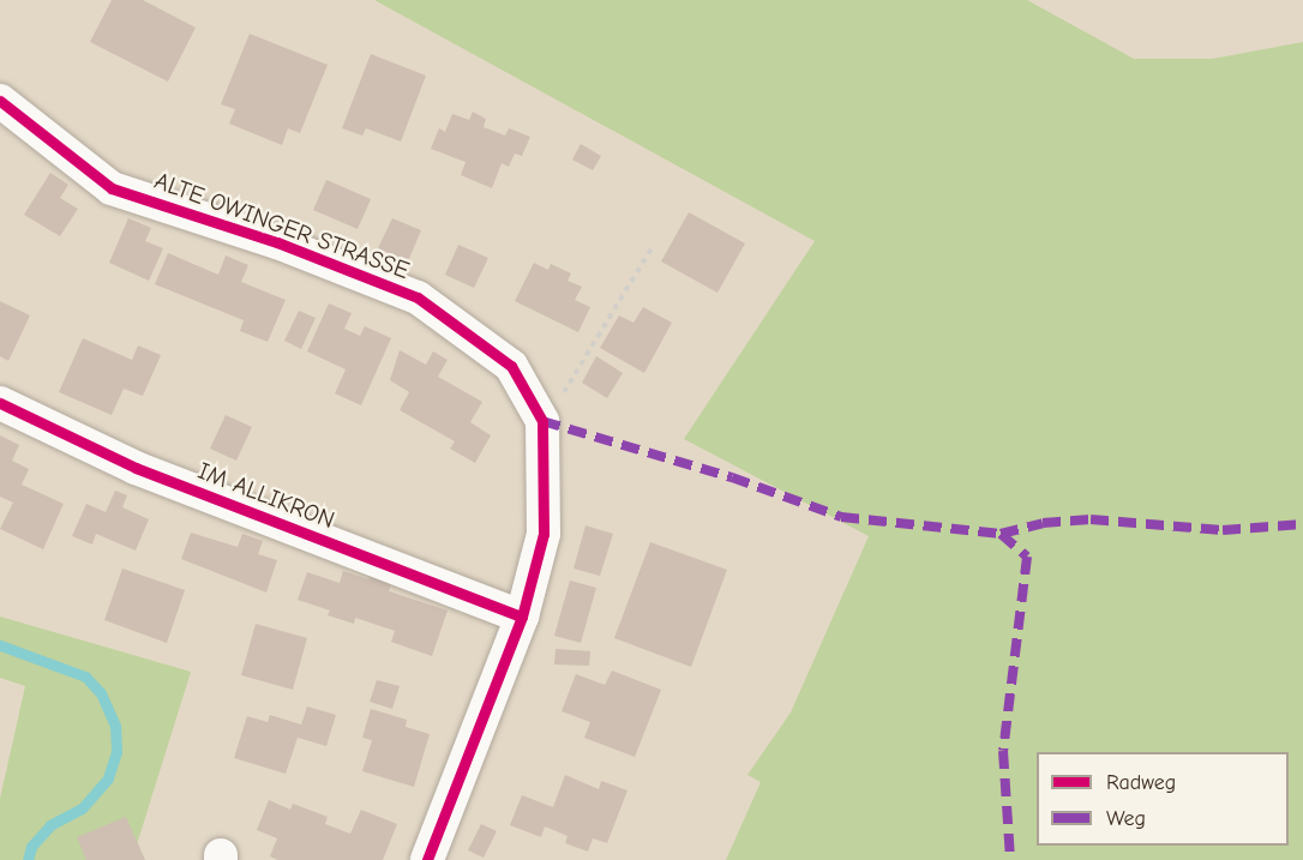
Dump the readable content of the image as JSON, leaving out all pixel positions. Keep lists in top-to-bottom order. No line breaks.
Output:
{"streets":{"street":["ALTE OWINGER STRASSE","IM ALLIKRON"]},"crossings":[["ALTE OWINGER STRASSE","IM ALLIKRON"]],"legend":["Radweg","Weg"]}
